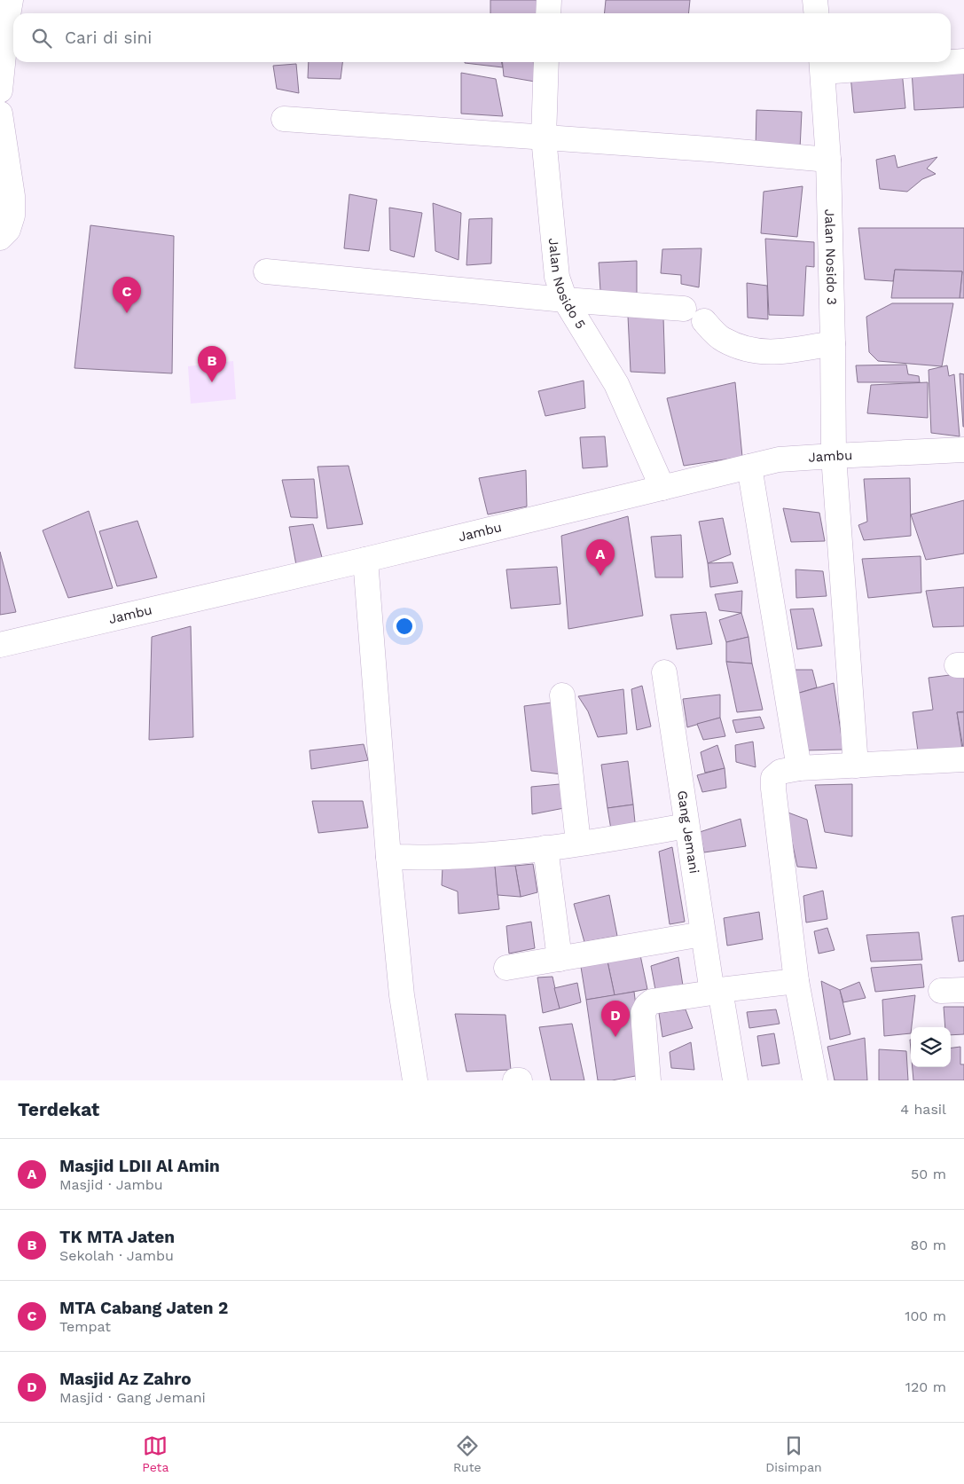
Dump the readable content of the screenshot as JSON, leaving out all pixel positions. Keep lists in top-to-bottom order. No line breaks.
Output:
{"streets":{"street":["Jalan Nosido 3","Jalan Nosido 5","Jambu","Gang Jemani"]},"crossings":[["Jalan Nosido 3","Jambu"],["Jalan Nosido 5","Jambu"]],"page":{"search":"Cari di sini","pins":["C","B","A","D"],"heading":["Terdekat","4 hasil"],"list":[{"mark":"A","name":"Masjid LDII Al Amin","note":"Masjid · Jambu","value":"50 m"},{"mark":"B","name":"TK MTA Jaten","note":"Sekolah · Jambu","value":"80 m"},{"mark":"C","name":"MTA Cabang Jaten 2","note":"Tempat","value":"100 m"},{"mark":"D","name":"Masjid Az Zahro","note":"Masjid · Gang Jemani","value":"120 m"}],"nav":["Peta","Rute","Disimpan"]}}
